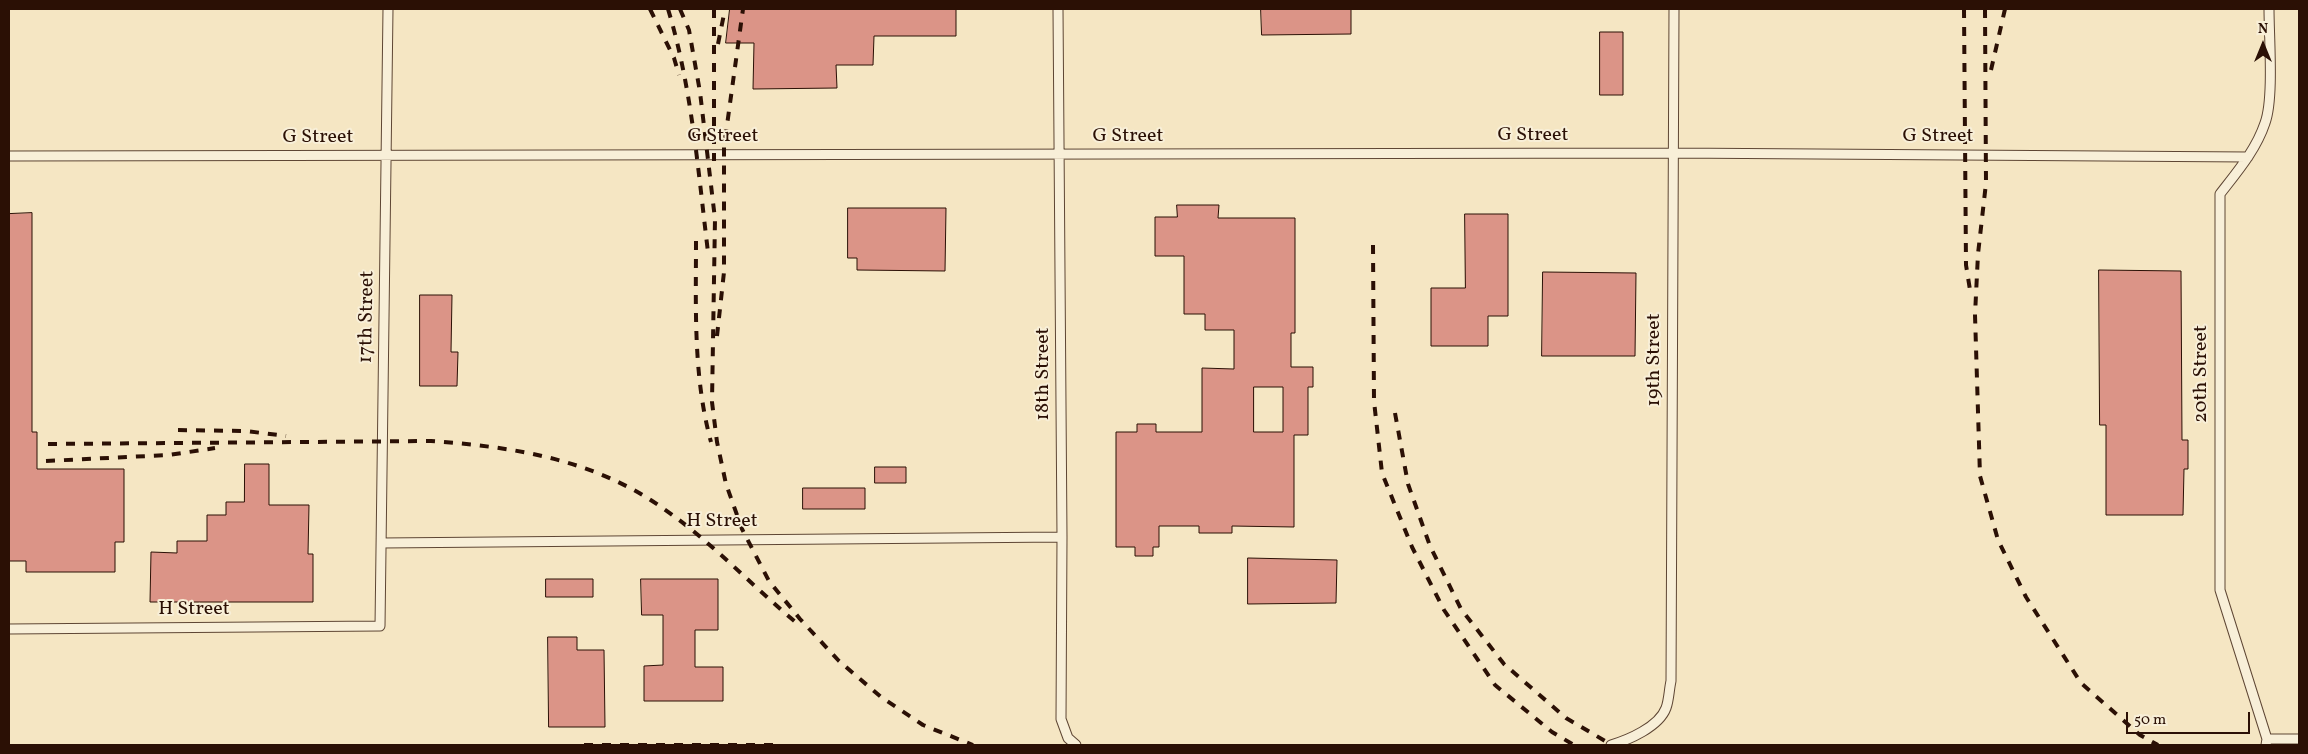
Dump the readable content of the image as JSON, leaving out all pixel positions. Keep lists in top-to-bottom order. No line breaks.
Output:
{"streets":{"lane":["G Street","17th Street","19th Street","18th Street","20th Street","H Street"]},"crossings":[["G Street","17th Street"],["G Street","19th Street"],["G Street","18th Street"],["G Street","20th Street"],["17th Street","H Street"],["18th Street","H Street"]],"scale_bar":"50 m","north":"top"}
